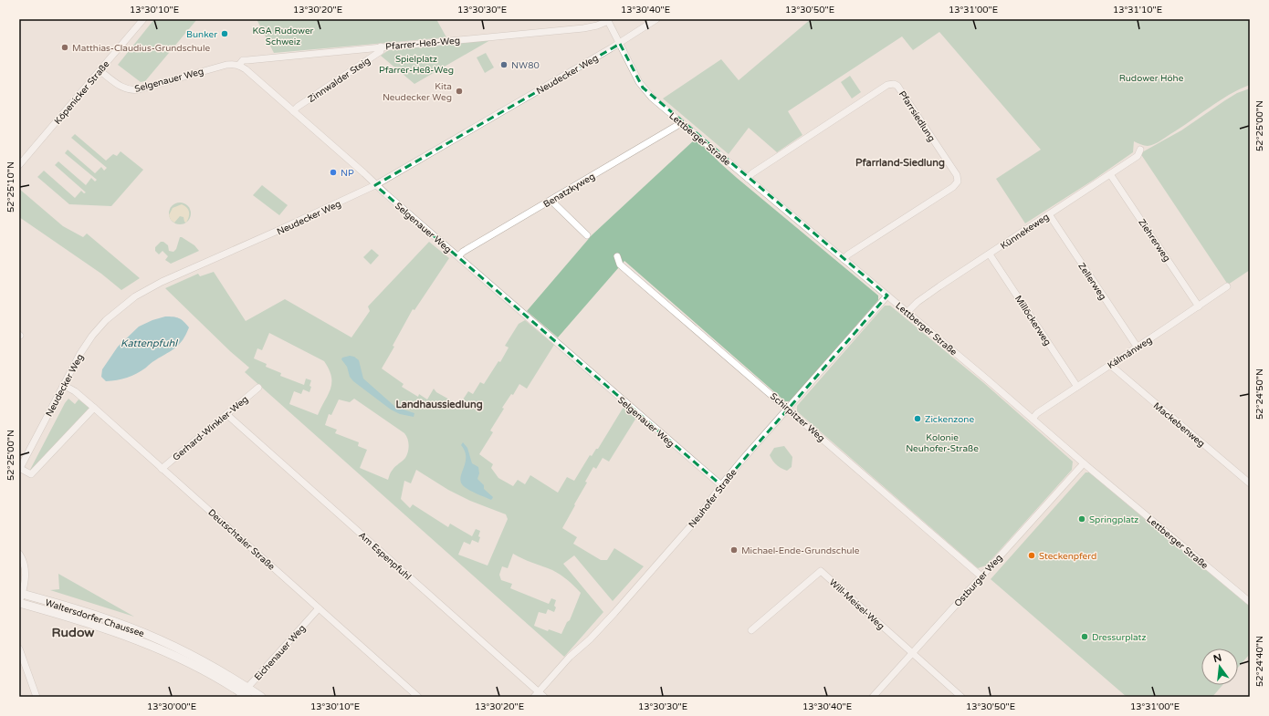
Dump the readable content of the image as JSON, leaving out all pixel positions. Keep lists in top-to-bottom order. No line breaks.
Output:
{"streets":{"main road":["Waltersdorfer Chaussee"],"street":["Pfarrer-Heß-Weg","Neudecker Weg","Selgenauer Weg","Zinnwalder Steig","Köpenicker Straße","Pfarrsiedlung","Lettberger Straße","Benatzkyweg","Künnekeweg","Ziehrerweg","Zellerweg","Millöckerweg","Kálmánweg","Schirpitzer Weg","Mackebenweg","Gerhard-Winkler-Weg","Neuhofer Straße","Deutschtaler Straße","Am Espenpfuhl","Ostburger Weg","Will-Meisel-Weg","Eichenauer Weg"]},"crossings":[["Pfarrer-Heß-Weg","Selgenauer Weg"],["Pfarrer-Heß-Weg","Zinnwalder Steig"],["Pfarrer-Heß-Weg","Lettberger Straße"],["Neudecker Weg","Selgenauer Weg"],["Neudecker Weg","Lettberger Straße"],["Neudecker Weg","Deutschtaler Straße"],["Selgenauer Weg","Zinnwalder Steig"],["Selgenauer Weg","Köpenicker Straße"],["Selgenauer Weg","Benatzkyweg"],["Selgenauer Weg","Neuhofer Straße"],["Pfarrsiedlung","Lettberger Straße"],["Lettberger Straße","Benatzkyweg"],["Lettberger Straße","Künnekeweg"],["Lettberger Straße","Kálmánweg"],["Lettberger Straße","Neuhofer Straße"],["Lettberger Straße","Ostburger Weg"],["Künnekeweg","Ziehrerweg"],["Künnekeweg","Zellerweg"],["Künnekeweg","Millöckerweg"],["Ziehrerweg","Kálmánweg"],["Zellerweg","Kálmánweg"],["Millöckerweg","Kálmánweg"],["Kálmánweg","Mackebenweg"],["Schirpitzer Weg","Neuhofer Straße"],["Schirpitzer Weg","Ostburger Weg"],["Gerhard-Winkler-Weg","Deutschtaler Straße"],["Gerhard-Winkler-Weg","Am Espenpfuhl"],["Neuhofer Straße","Am Espenpfuhl"],["Deutschtaler Straße","Eichenauer Weg"],["Ostburger Weg","Will-Meisel-Weg"],["Waltersdorfer Chaussee","Eichenauer Weg"]],"districts":["Pfarrland-Siedlung","Landhaussiedlung","Rudow"],"water":["Kattenpfuhl"],"parks":["KGA Rudower Schweiz","Spielplatz Pfarrer-Heß-Weg","Rudower Höhe","Kolonie Neuhofer-Straße"],"places":["Bunker","Matthias-Claudius-Grundschule","NW80","Kita Neudecker Weg","NP","Zickenzone","Springplatz","Michael-Ende-Grundschule","Steckenpferd","Dressurplatz"],"north":"top","coordinates":["13°30'10\"E","13°30'20\"E","13°30'30\"E","13°30'40\"E","13°30'50\"E","13°31'00\"E","13°31'10\"E","52°25'00\"N","52°25'10\"N","52°24'50\"N","52°24'40\"N","13°30'00\"E"]}
